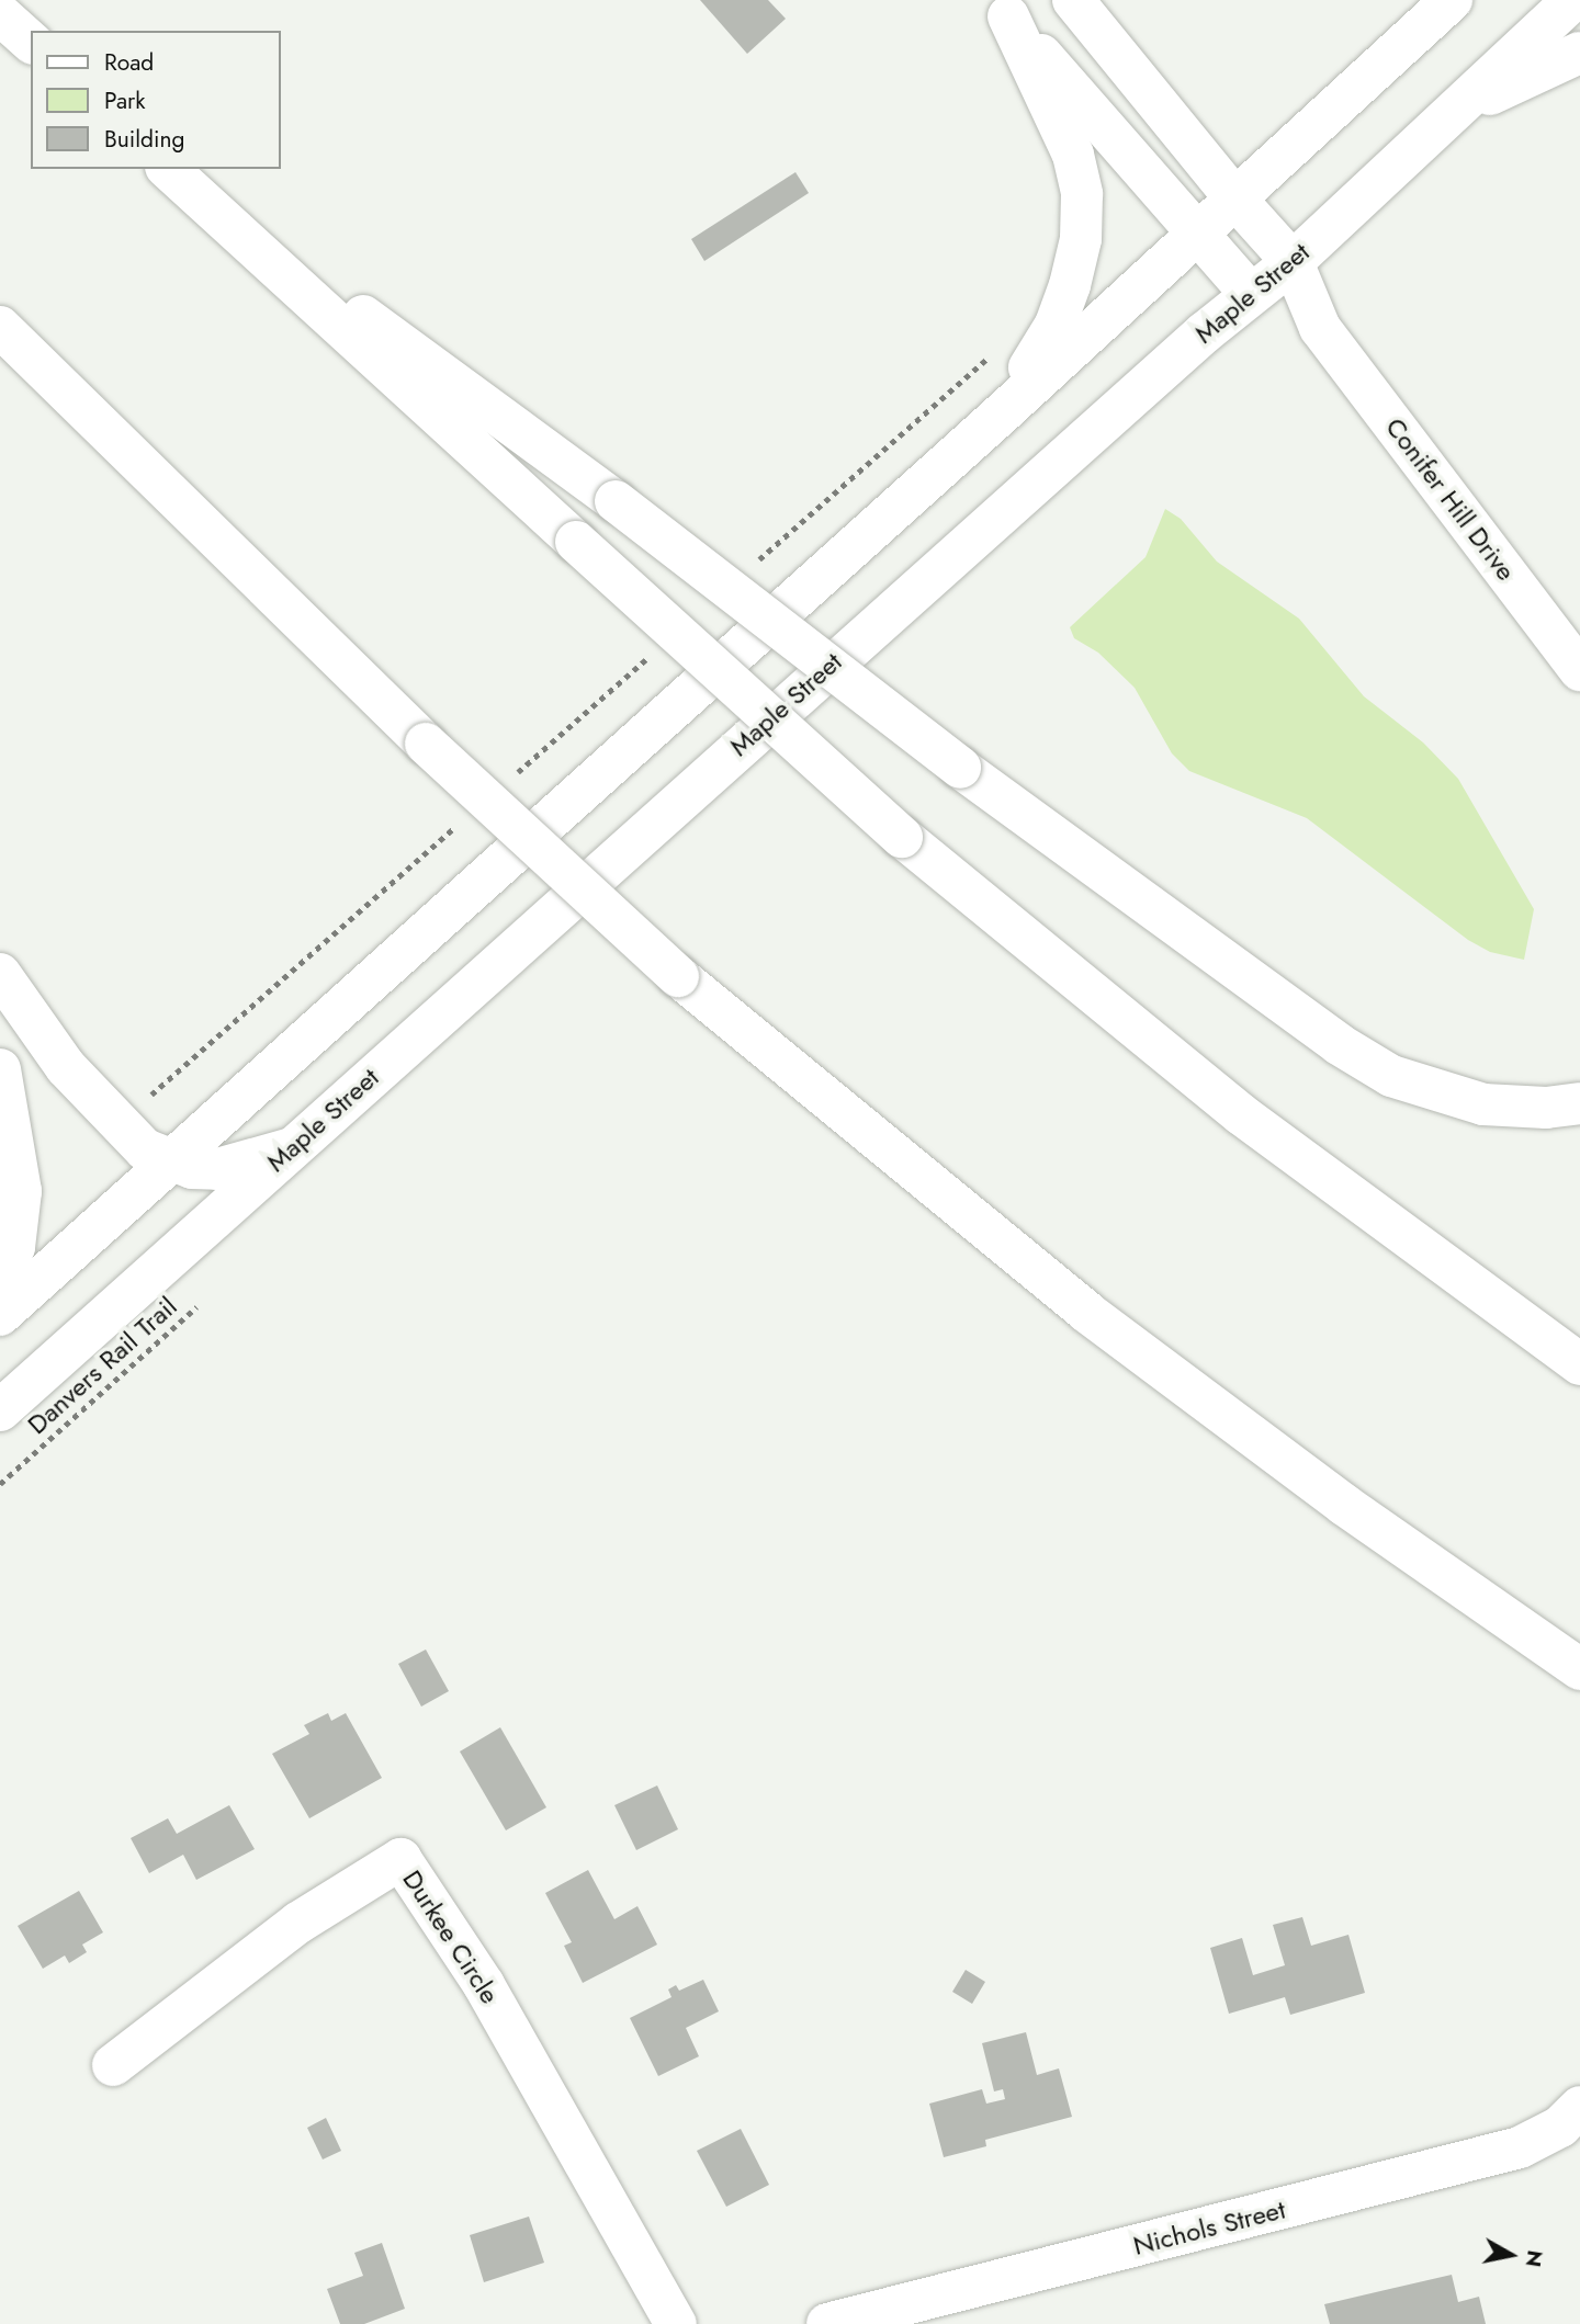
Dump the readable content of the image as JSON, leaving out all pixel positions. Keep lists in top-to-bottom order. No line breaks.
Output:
{"streets":{"main road":["Maple Street","Conifer Hill Drive","Durkee Circle","Nichols Street"],"path":["Danvers Rail Trail"]},"legend":["Road","Park","Building"],"north":"right"}
